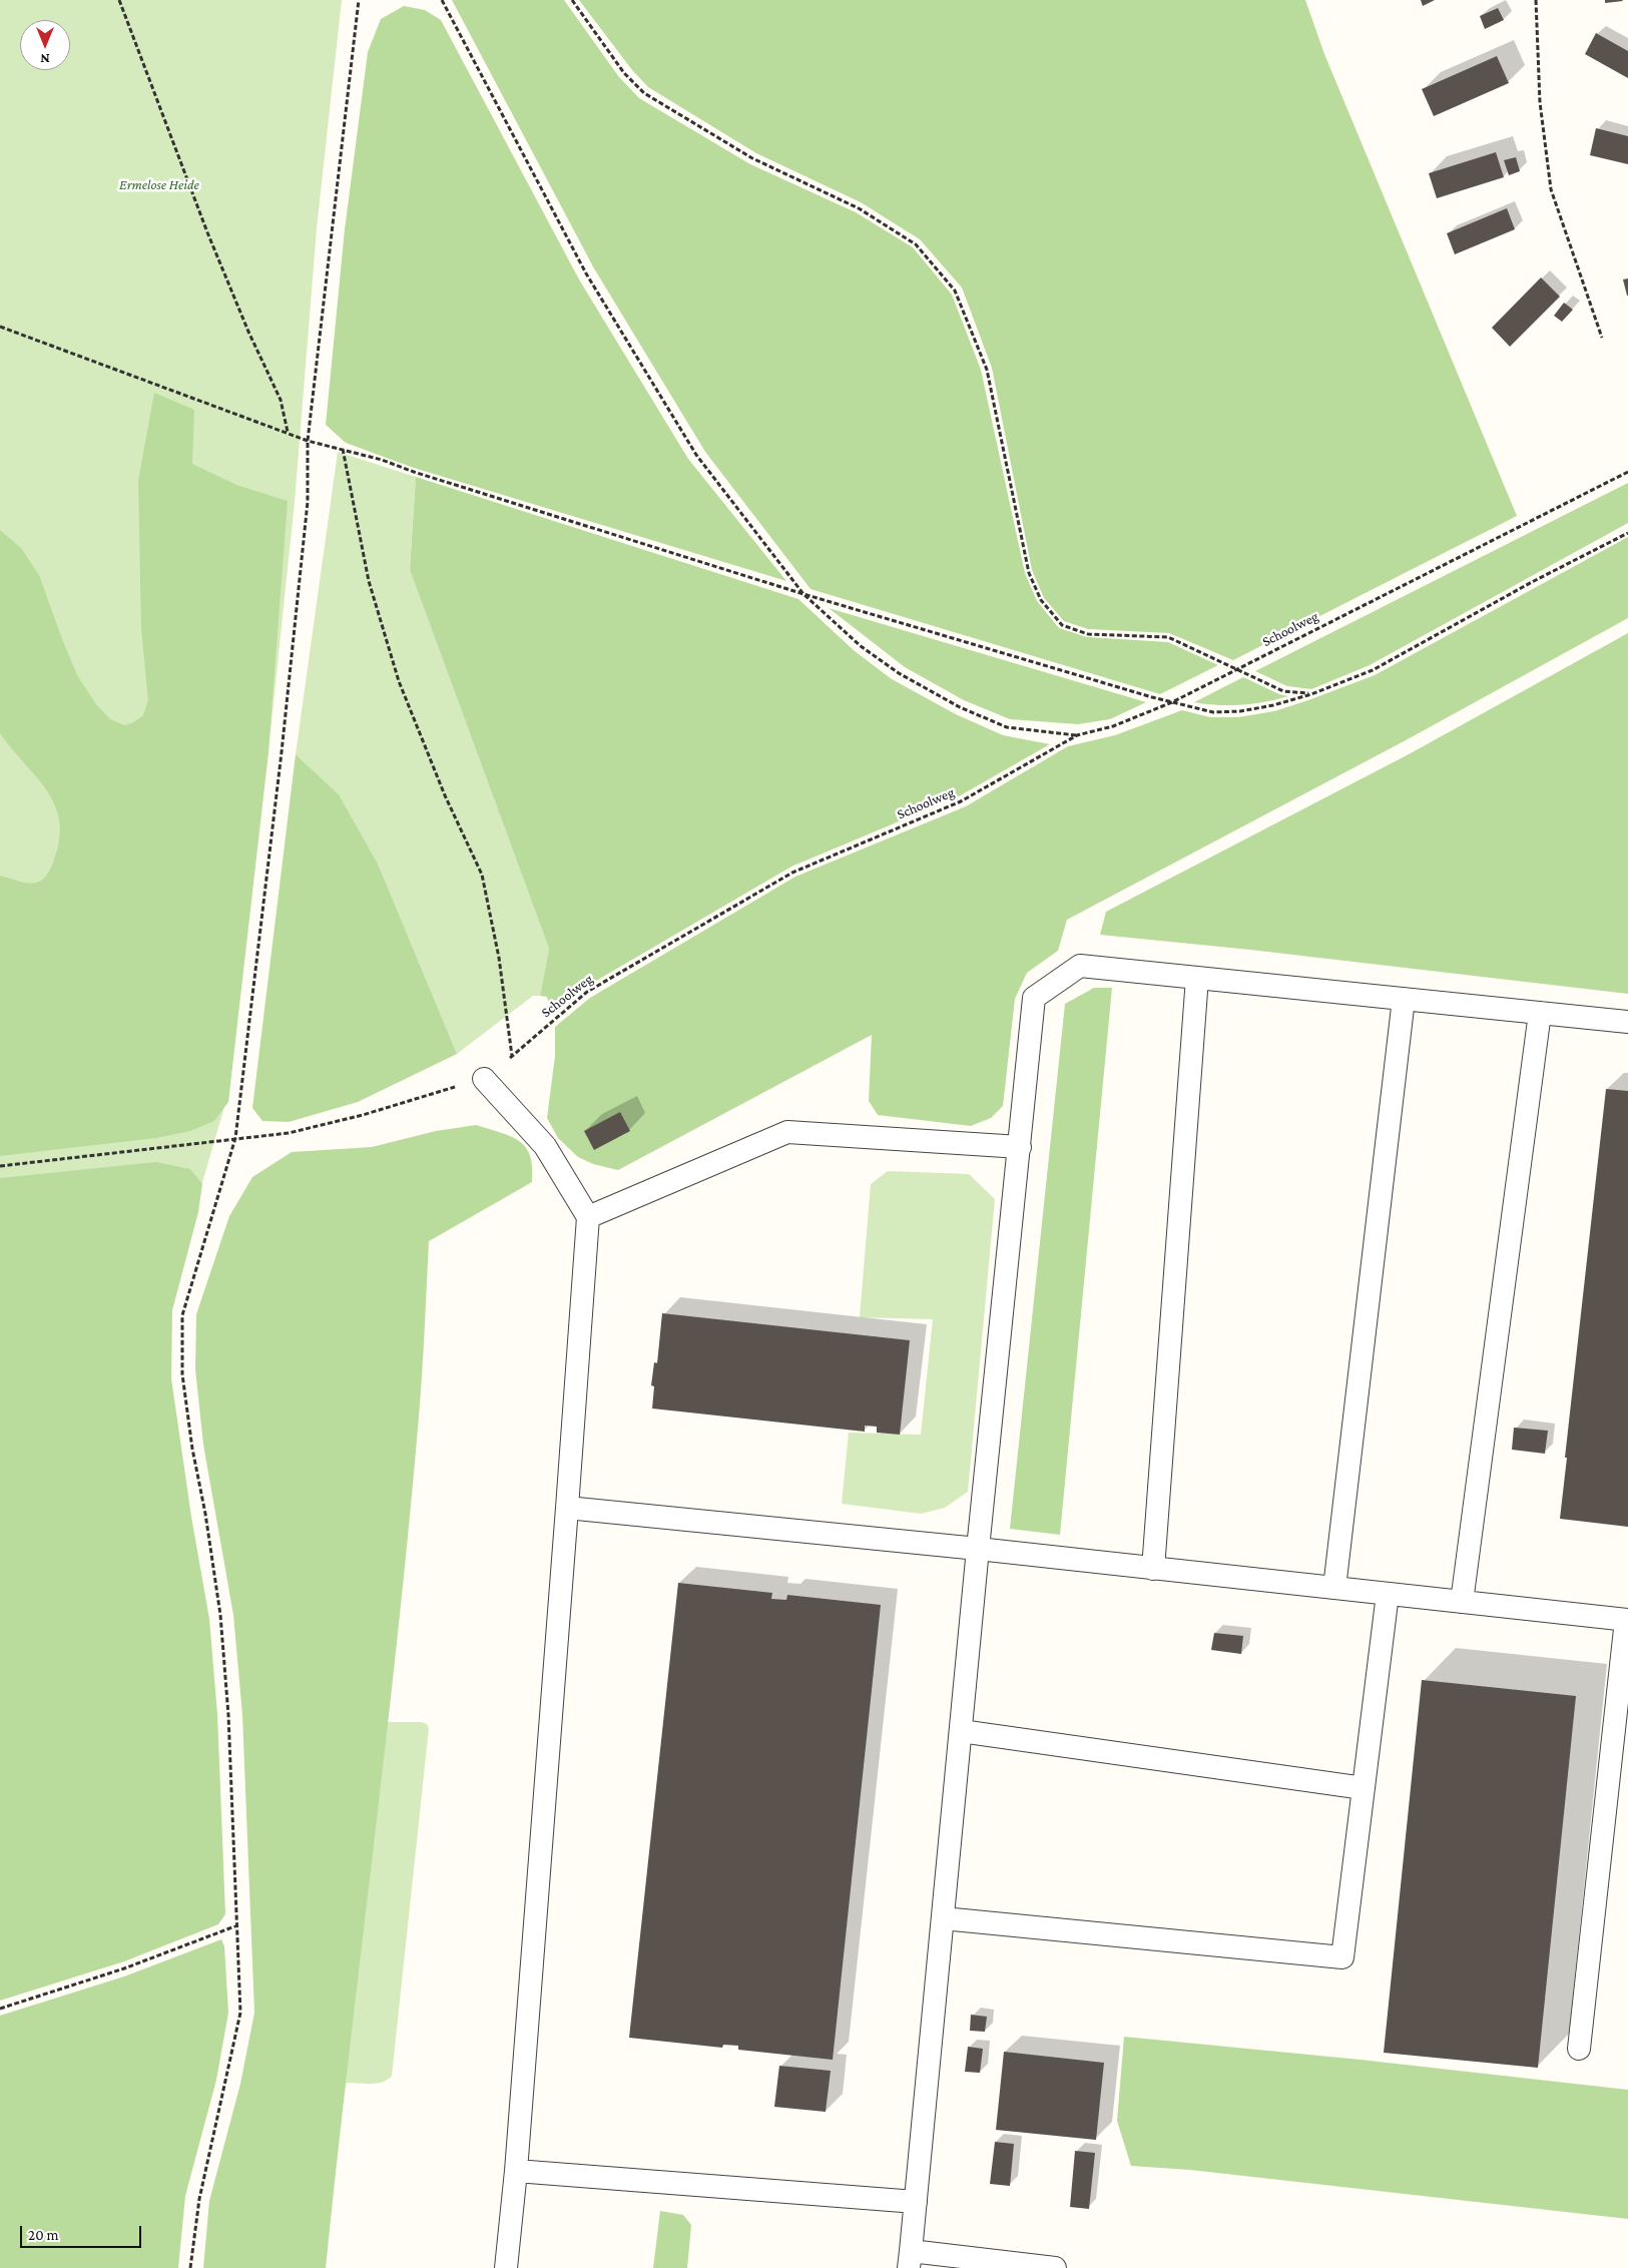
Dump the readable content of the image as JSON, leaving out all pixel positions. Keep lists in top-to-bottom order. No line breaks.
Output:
{"streets":{"path":["Schoolweg"]},"parks":["Ermelose Heide"],"scale_bar":"20 m","north":"bottom"}
